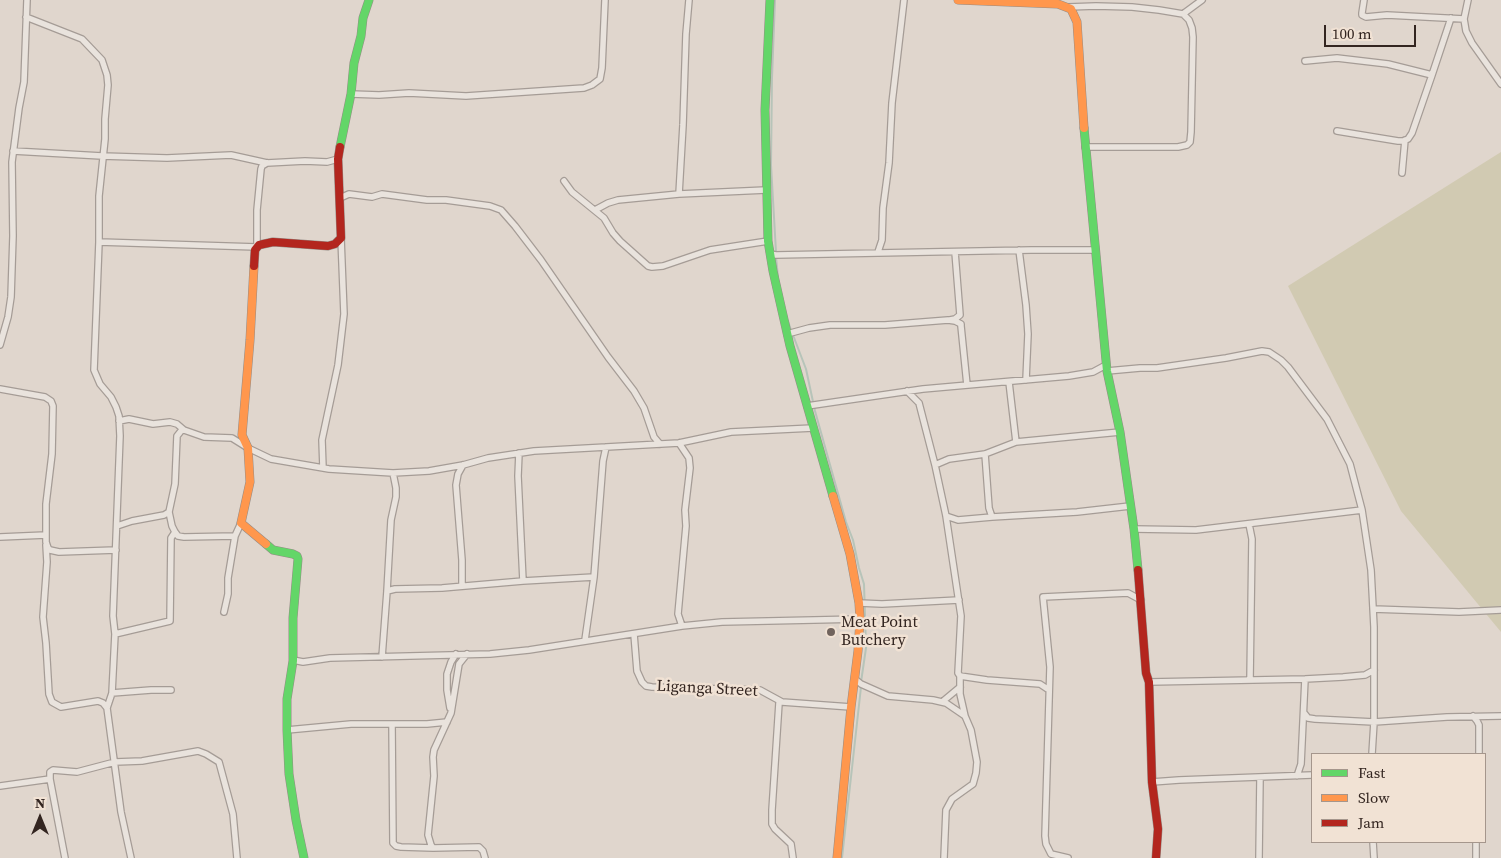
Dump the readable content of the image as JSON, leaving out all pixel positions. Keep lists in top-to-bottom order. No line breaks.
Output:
{"streets":{"street":["Liganga Street"]},"places":["Meat Point Butchery"],"legend":["Fast","Slow","Jam"],"scale_bar":"100 m","north":"top"}
